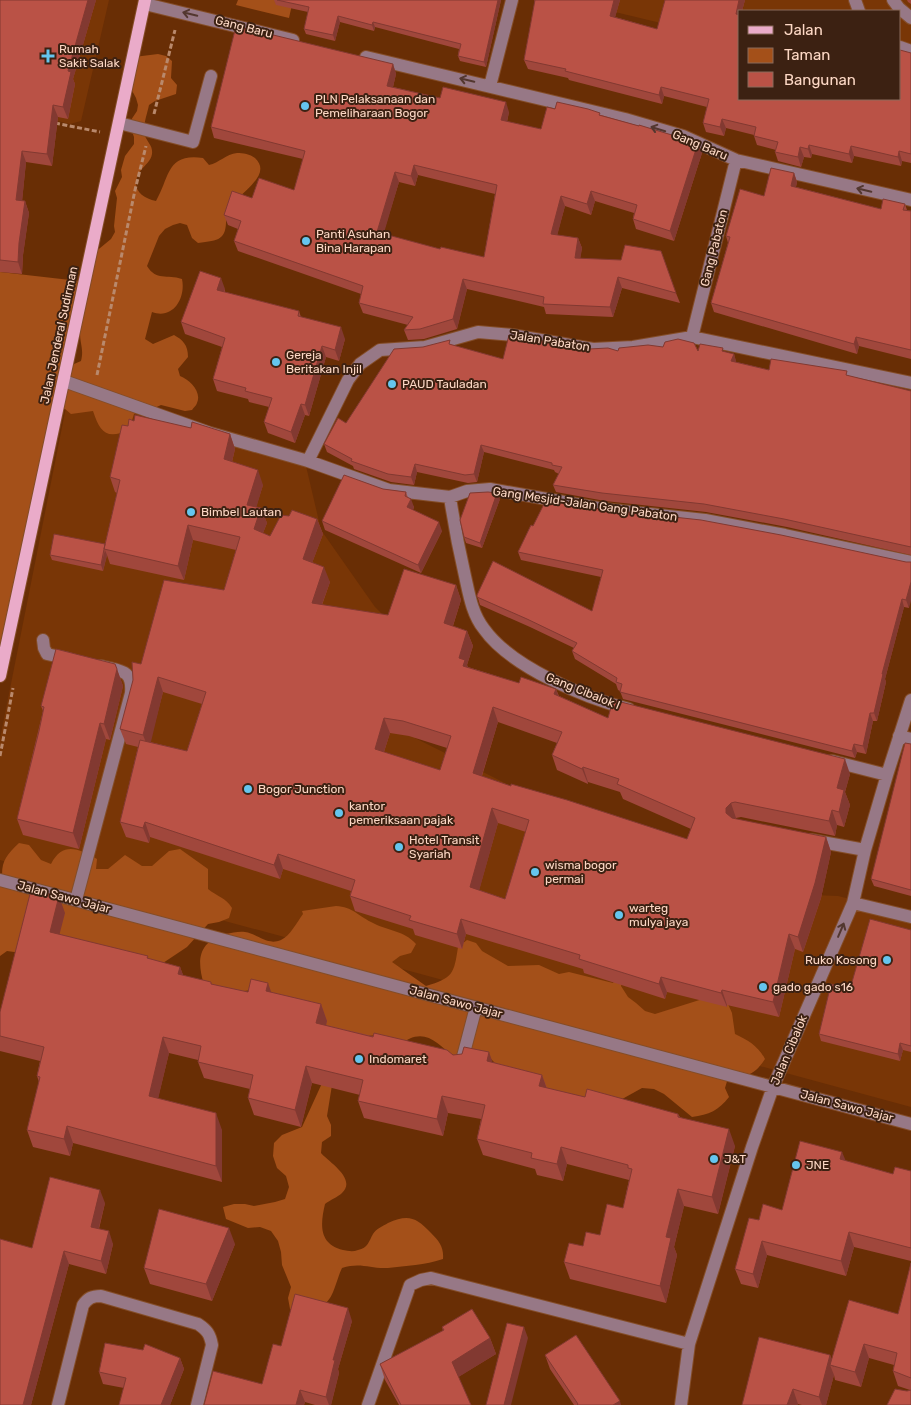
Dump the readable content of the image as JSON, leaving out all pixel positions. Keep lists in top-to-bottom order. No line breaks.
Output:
{"streets":{"main road":["Jalan Jenderal Sudirman"],"street":["Gang Baru","Gang Pabaton","Jalan Pabaton","Gang Mesjid-Jalan Gang Pabaton","Gang Cibalok I","Jalan Sawo Jajar","Jalan Cibalok"]},"crossings":[["Gang Baru","Gang Pabaton"],["Gang Baru","Jalan Jenderal Sudirman"],["Gang Pabaton","Jalan Pabaton"],["Jalan Jenderal Sudirman","Gang Mesjid-Jalan Gang Pabaton"],["Jalan Pabaton","Gang Mesjid-Jalan Gang Pabaton"],["Gang Mesjid-Jalan Gang Pabaton","Gang Cibalok I"],["Jalan Sawo Jajar","Jalan Cibalok"]],"one_way":["Gang Baru"],"places":{"health":["Rumah Sakit Salak"],"other":["PLN Pelaksanaan dan Pemeliharaan Bogor","Panti Asuhan Bina Harapan","Gereja Beritakan Injil","PAUD Tauladan","Bimbel Lautan","Bogor Junction","kantor pemeriksaan pajak","Hotel Transit Syariah","wisma bogor permai","warteg mulya jaya","Ruko Kosong","gado gado s16","Indomaret","J&T","JNE"]},"legend":["Jalan","Taman","Bangunan"]}
